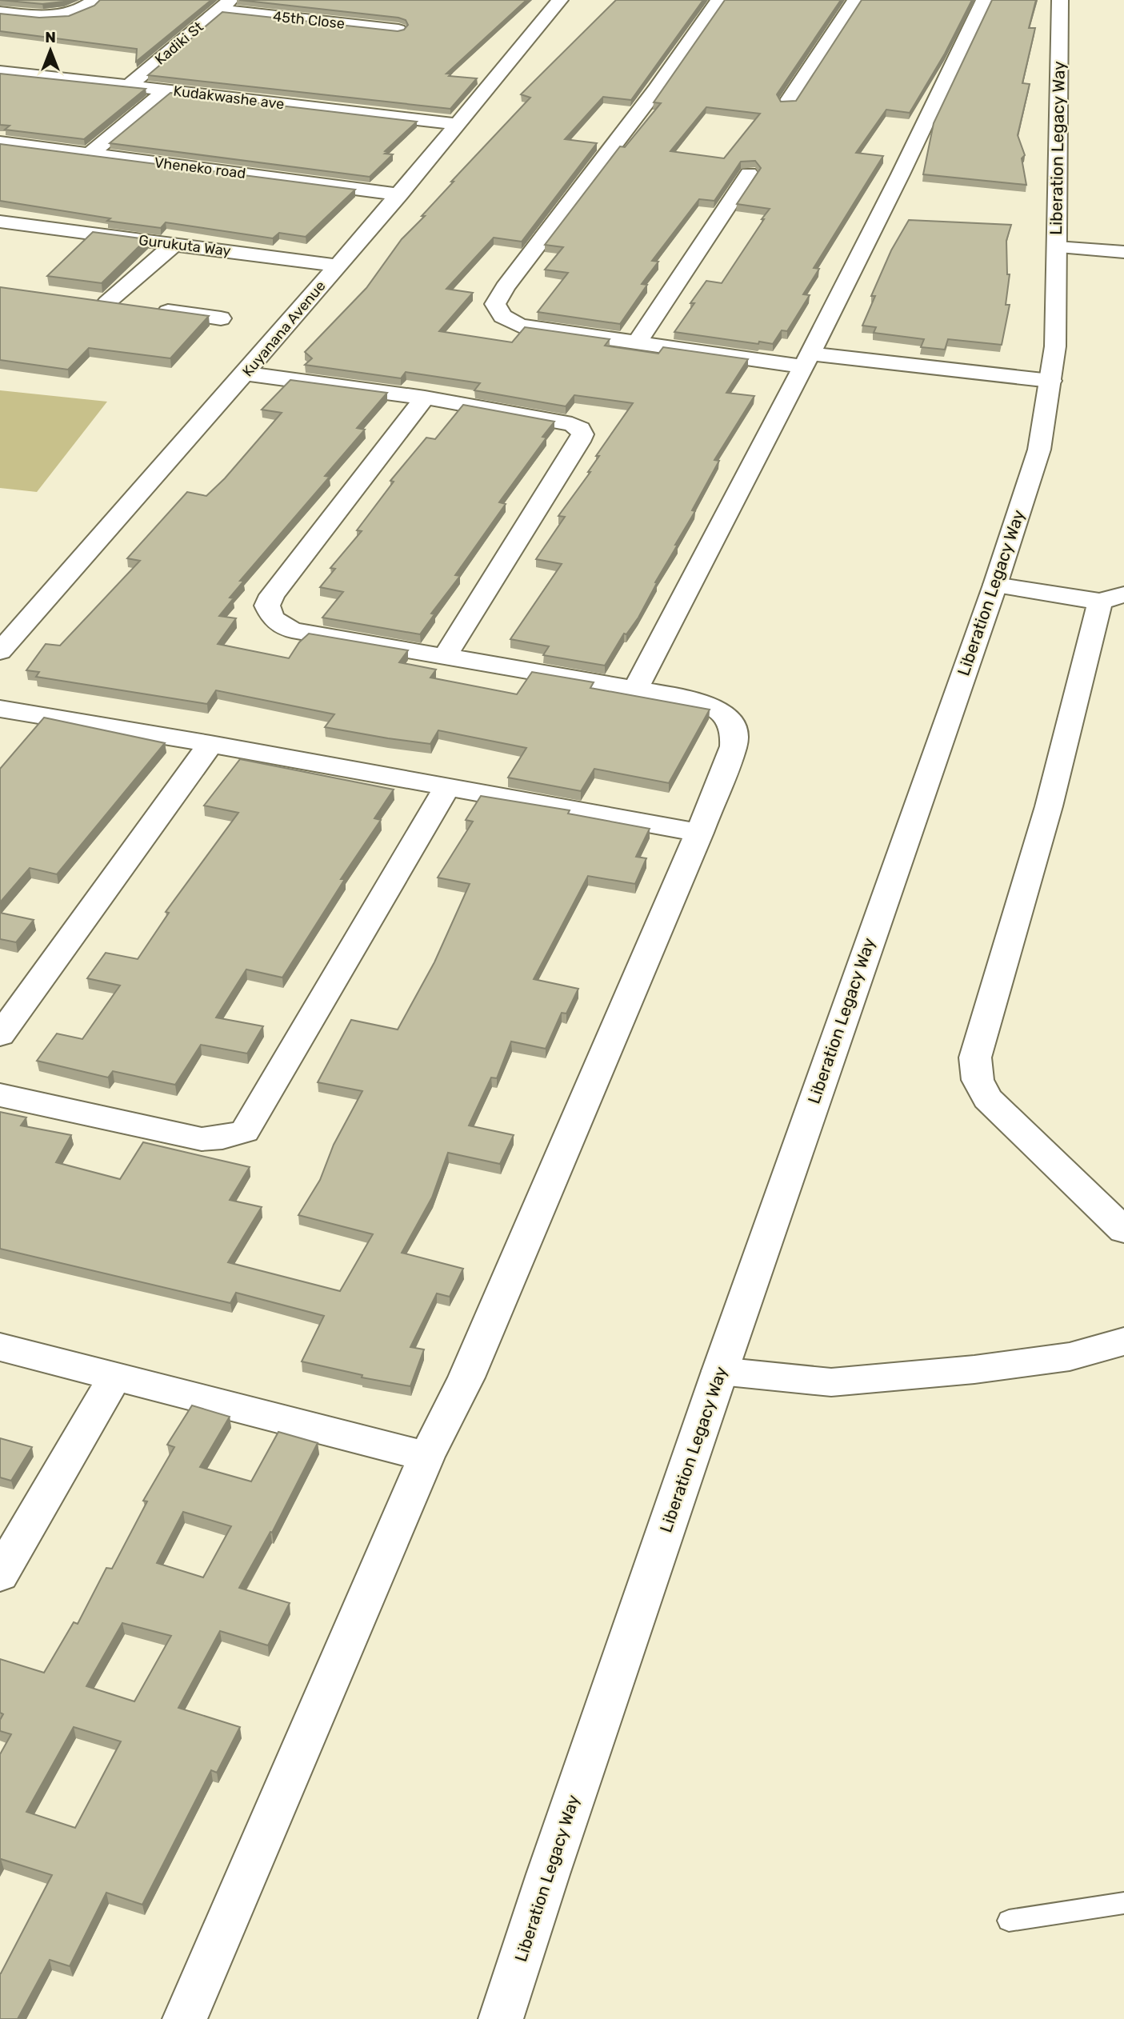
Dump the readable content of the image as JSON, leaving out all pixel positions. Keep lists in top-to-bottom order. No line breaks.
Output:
{"streets":{"street":["45th Close","Kadiki St","Kudakwashe ave","Liberation Legacy Way","Vheneko road","Gurukuta Way","Kuyanana Avenue"]},"crossings":[["45th Close","Kadiki St"],["Kadiki St","Kudakwashe ave"],["Kadiki St","Vheneko road"],["Kudakwashe ave","Kuyanana Avenue"],["Vheneko road","Kuyanana Avenue"],["Gurukuta Way","Kuyanana Avenue"]],"north":"top"}
